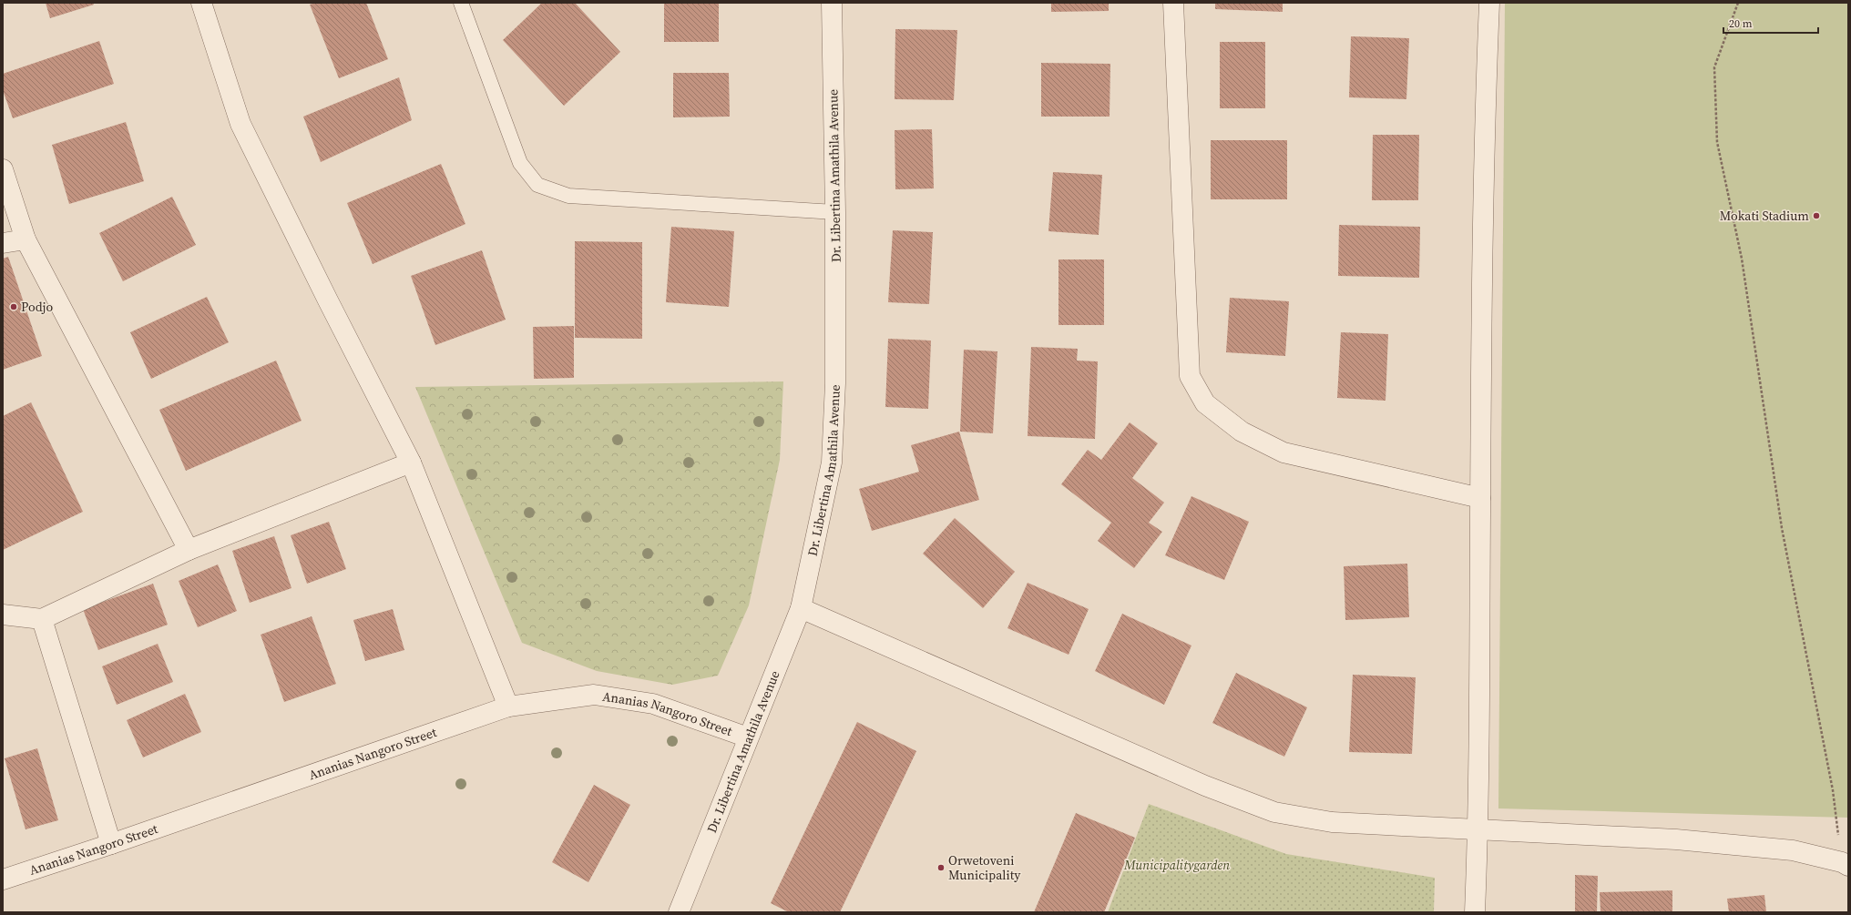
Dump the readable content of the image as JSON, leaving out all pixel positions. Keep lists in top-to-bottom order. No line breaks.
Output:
{"streets":{"street":["Dr. Libertina Amathila Avenue","Ananias Nangoro Street"]},"crossings":[["Dr. Libertina Amathila Avenue","Ananias Nangoro Street"]],"parks":["Municipalitygarden"],"places":["Mokati Stadium","Podjo","Orwetoveni Municipality"],"scale_bar":"20 m"}
